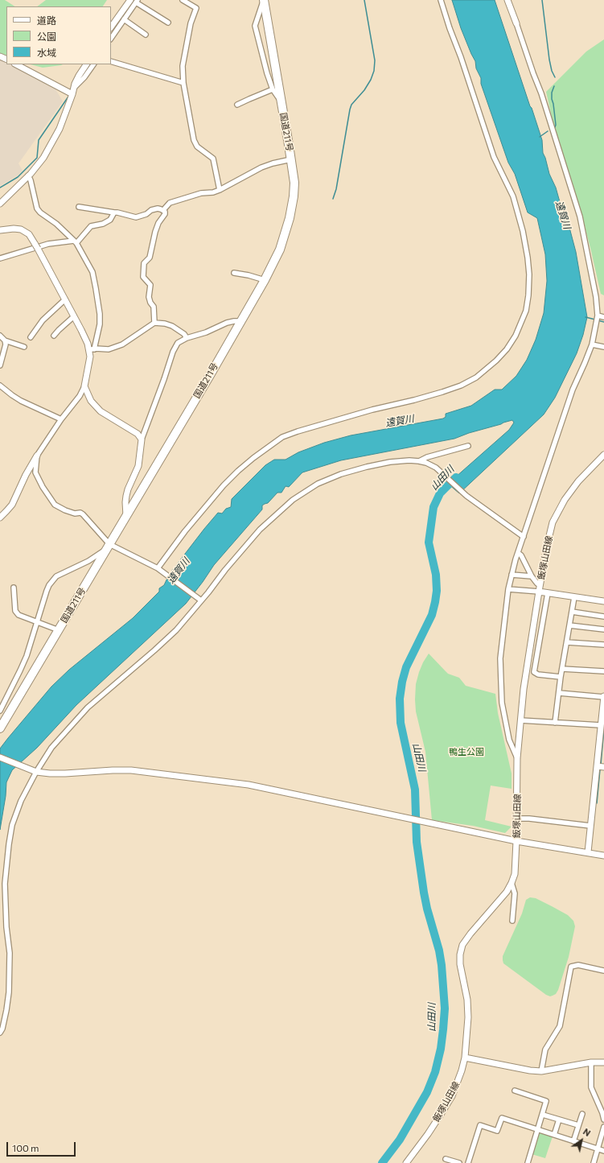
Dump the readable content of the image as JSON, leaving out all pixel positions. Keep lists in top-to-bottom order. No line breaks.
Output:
{"streets":{"highway":["国道211号"],"street":["飯塚山田線"]},"water":["遠賀川","山田川"],"parks":["鴨生公園"],"legend":["道路","公園","水域"],"scale_bar":"100 m","north":"top right"}
